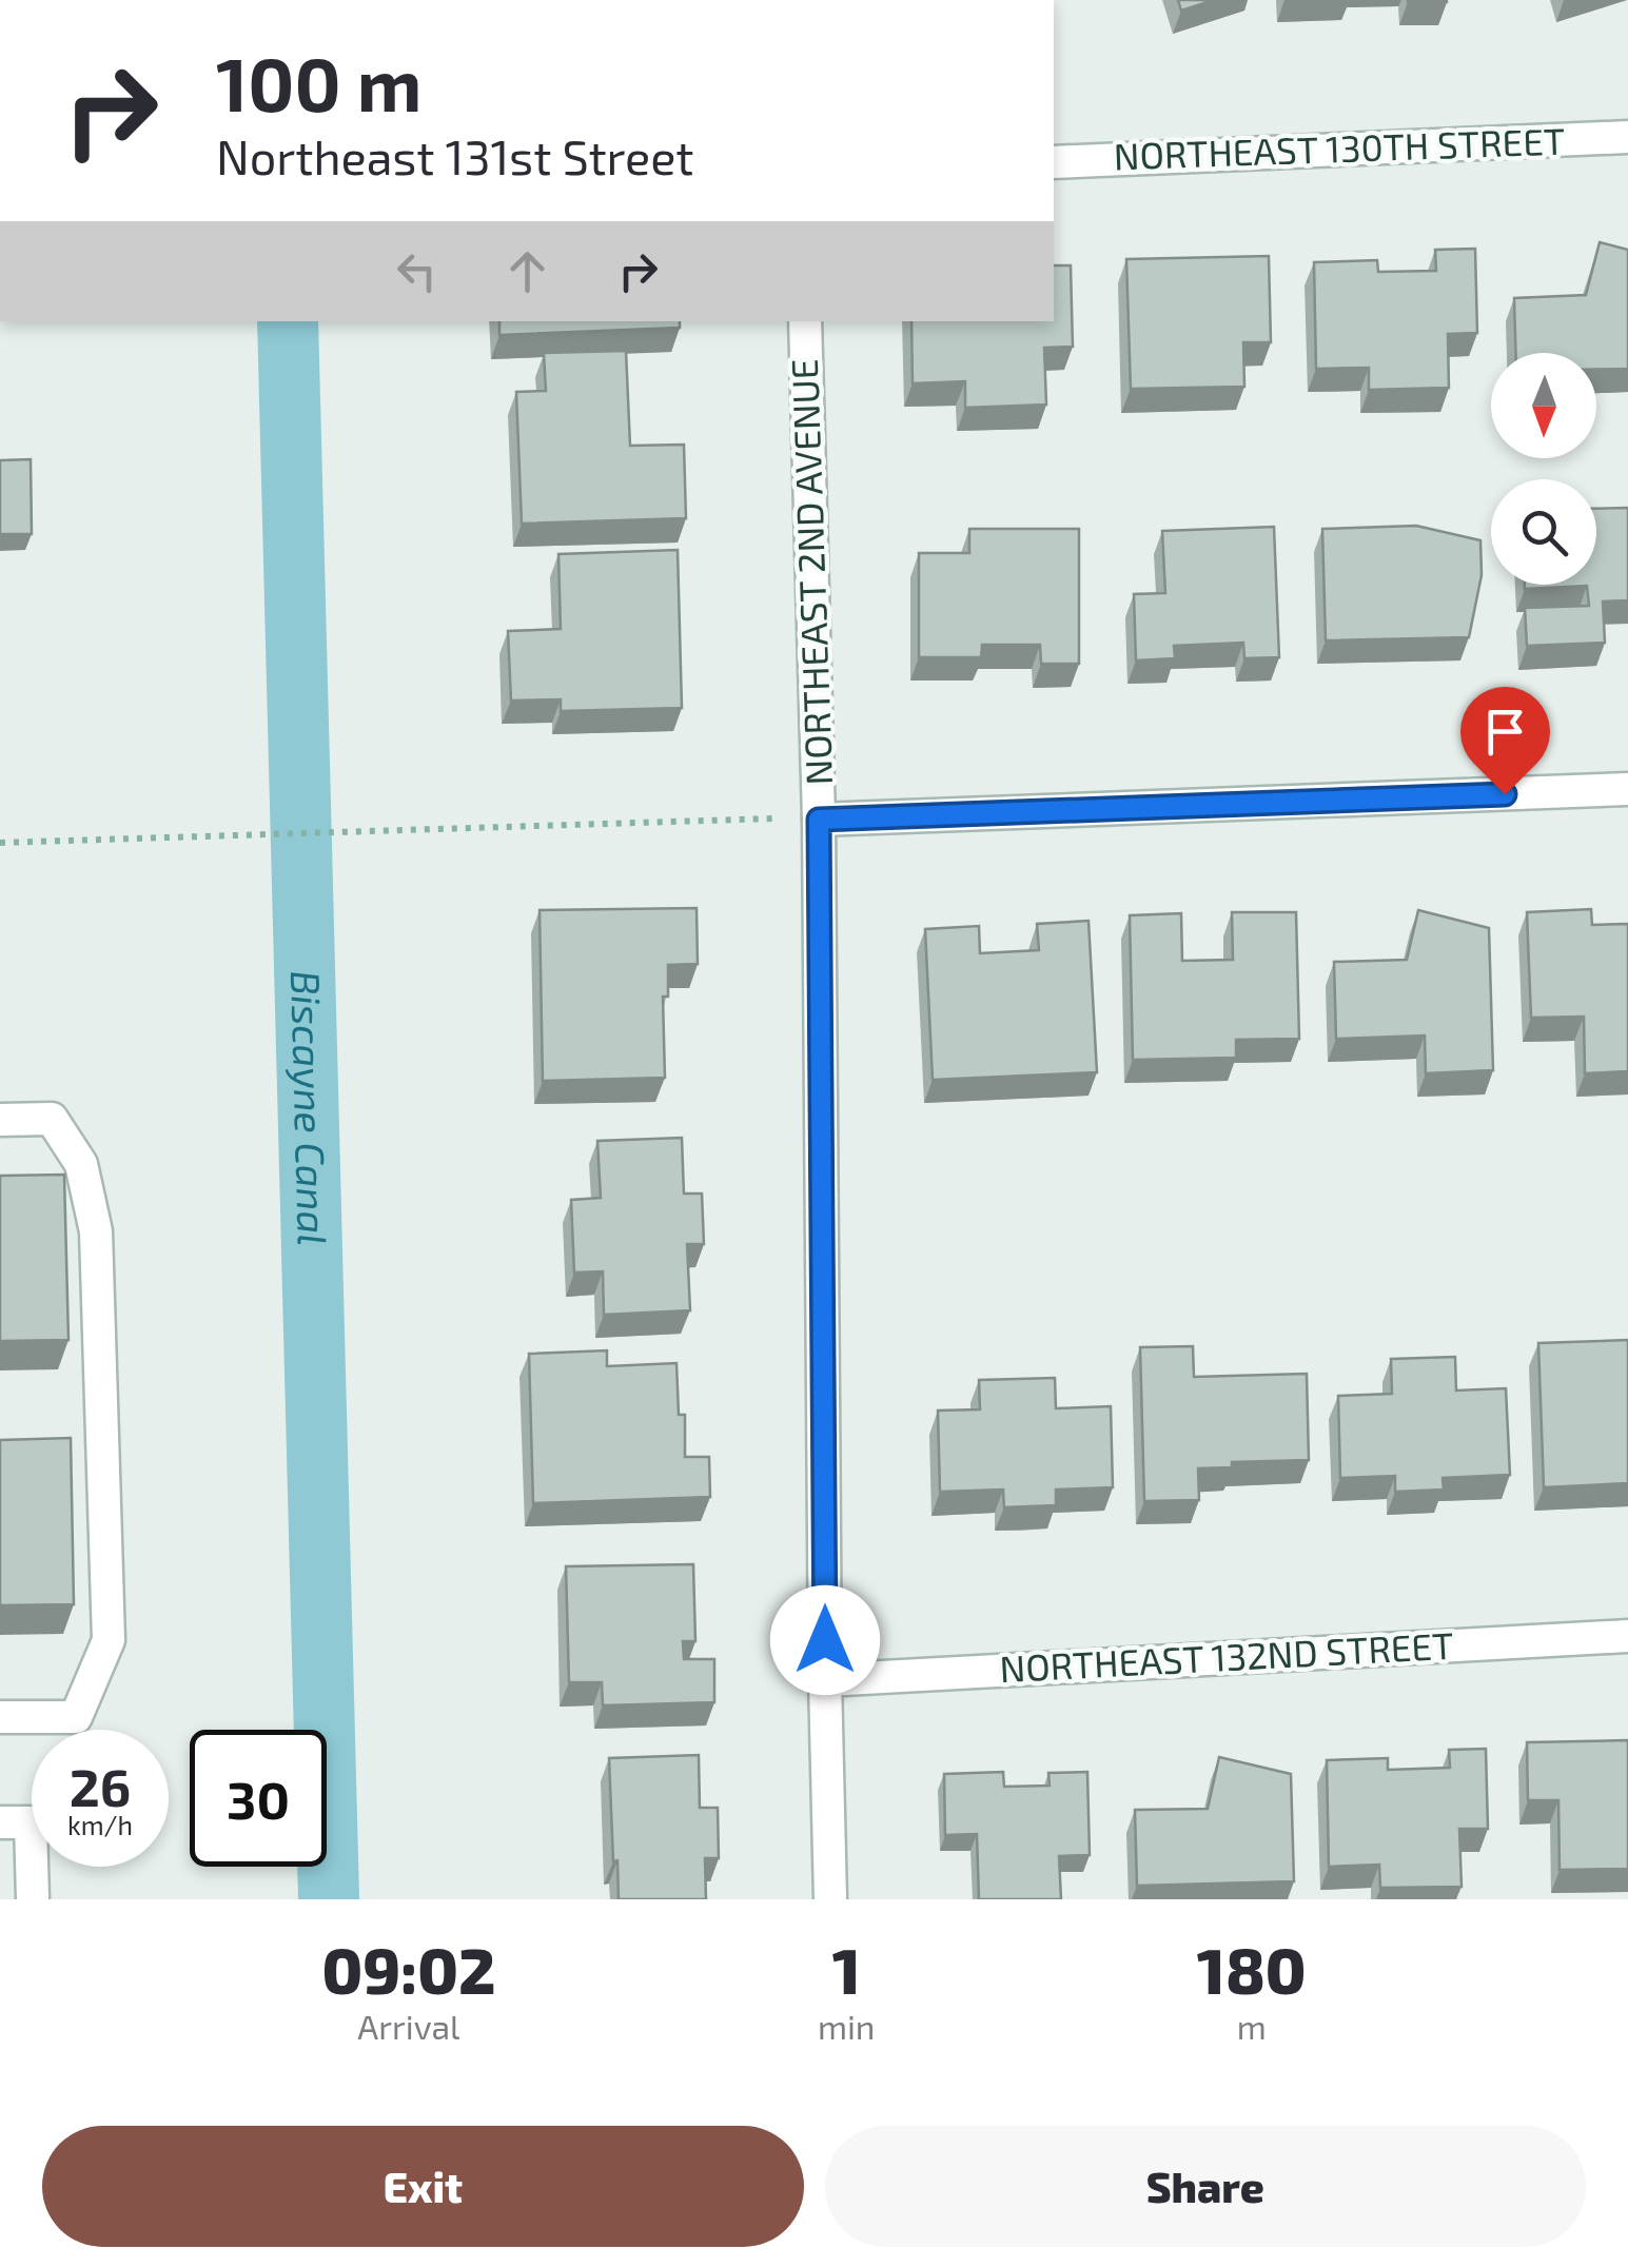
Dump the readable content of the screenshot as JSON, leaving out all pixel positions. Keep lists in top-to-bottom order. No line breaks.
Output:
{"streets":{"street":["NORTHEAST 130TH STREET","NORTHEAST 2ND AVENUE","NORTHEAST 132ND STREET"]},"crossings":[["NORTHEAST 2ND AVENUE","NORTHEAST 132ND STREET"]],"water":["Biscayne Canal"],"north":"bottom","page":{"turn":["100 m","Northeast 131st Street"],"speed":"26 km/h","limit":"30","eta":["09:02","Arrival","1","min","180","m"],"buttons":["Exit","Share"]}}
